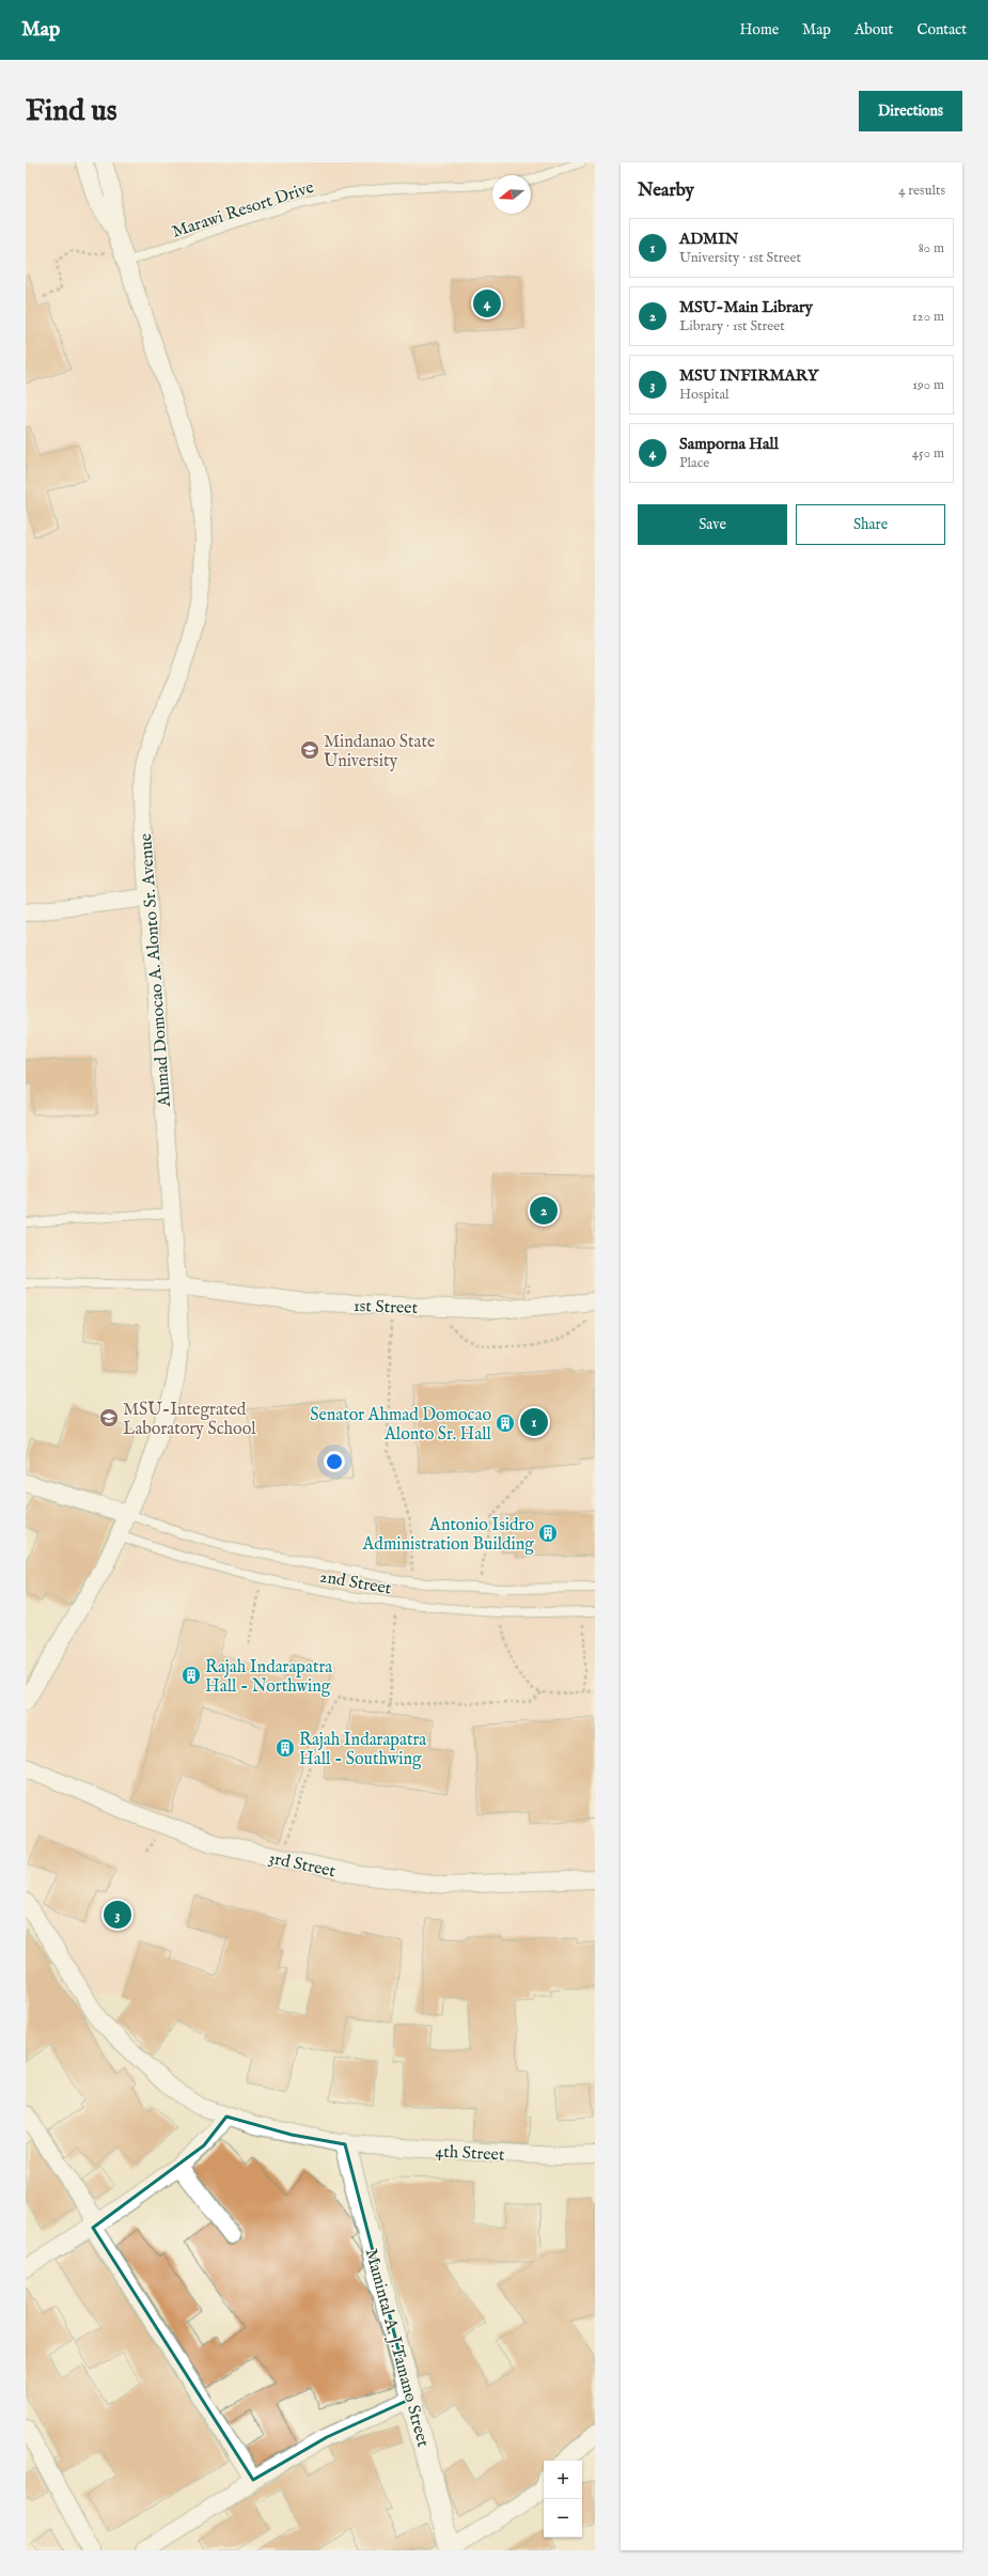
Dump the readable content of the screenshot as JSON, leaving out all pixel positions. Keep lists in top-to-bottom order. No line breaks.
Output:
{"streets":{"street":["Ahmad Domocao A. Alonto Sr. Avenue","1st Street","3rd Street","4th Street","Mamintal A. J.Tamano Street"],"lane":["Marawi Resort Drive","2nd Street"]},"crossings":[["Marawi Resort Drive","Ahmad Domocao A. Alonto Sr. Avenue"],["Ahmad Domocao A. Alonto Sr. Avenue","1st Street"],["Ahmad Domocao A. Alonto Sr. Avenue","2nd Street"],["4th Street","Mamintal A. J.Tamano Street"]],"places":{"school or university":["Mindanao State University","MSU-Integrated Laboratory School"],"building":["Senator Ahmad Domocao Alonto Sr. Hall","Antonio Isidro Administration Building","Rajah Indarapatra Hall - Northwing","Rajah Indarapatra Hall - Southwing"]},"north":"left","page":{"header":"Map","nav":["Home","Map","About","Contact"],"buttons":["Directions",["Save","Share"]],"title":"Find us","heading":["Nearby","4 results"],"list":[{"mark":"1","name":"ADMIN","note":"University · 1st Street","value":"80 m"},{"mark":"2","name":"MSU-Main Library","note":"Library · 1st Street","value":"120 m"},{"mark":"3","name":"MSU INFIRMARY","note":"Hospital","value":"190 m"},{"mark":"4","name":"Samporna Hall","note":"Place","value":"450 m"}],"pins":["4","2","1","3"],"map_buttons":["+","−"]}}
